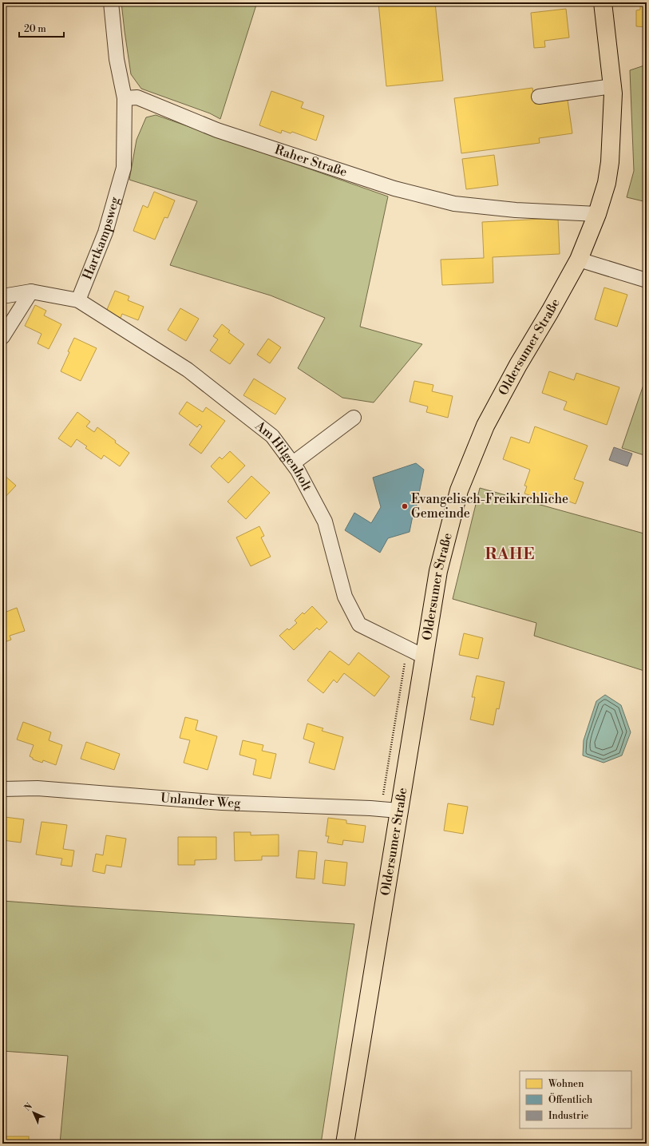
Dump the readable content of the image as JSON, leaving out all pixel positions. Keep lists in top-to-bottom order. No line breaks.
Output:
{"streets":{"main road":["Oldersumer Straße"],"street":["Raher Straße","Hartkampsweg","Am Hilgenholt","Unlander Weg"]},"crossings":[["Raher Straße","Hartkampsweg"],["Raher Straße","Oldersumer Straße"],["Hartkampsweg","Am Hilgenholt"],["Oldersumer Straße","Am Hilgenholt"],["Oldersumer Straße","Unlander Weg"]],"districts":["RAHE"],"places":["Evangelisch-Freikirchliche Gemeinde"],"legend":["Wohnen","Öffentlich","Industrie"],"scale_bar":"20 m","north":"top left"}
